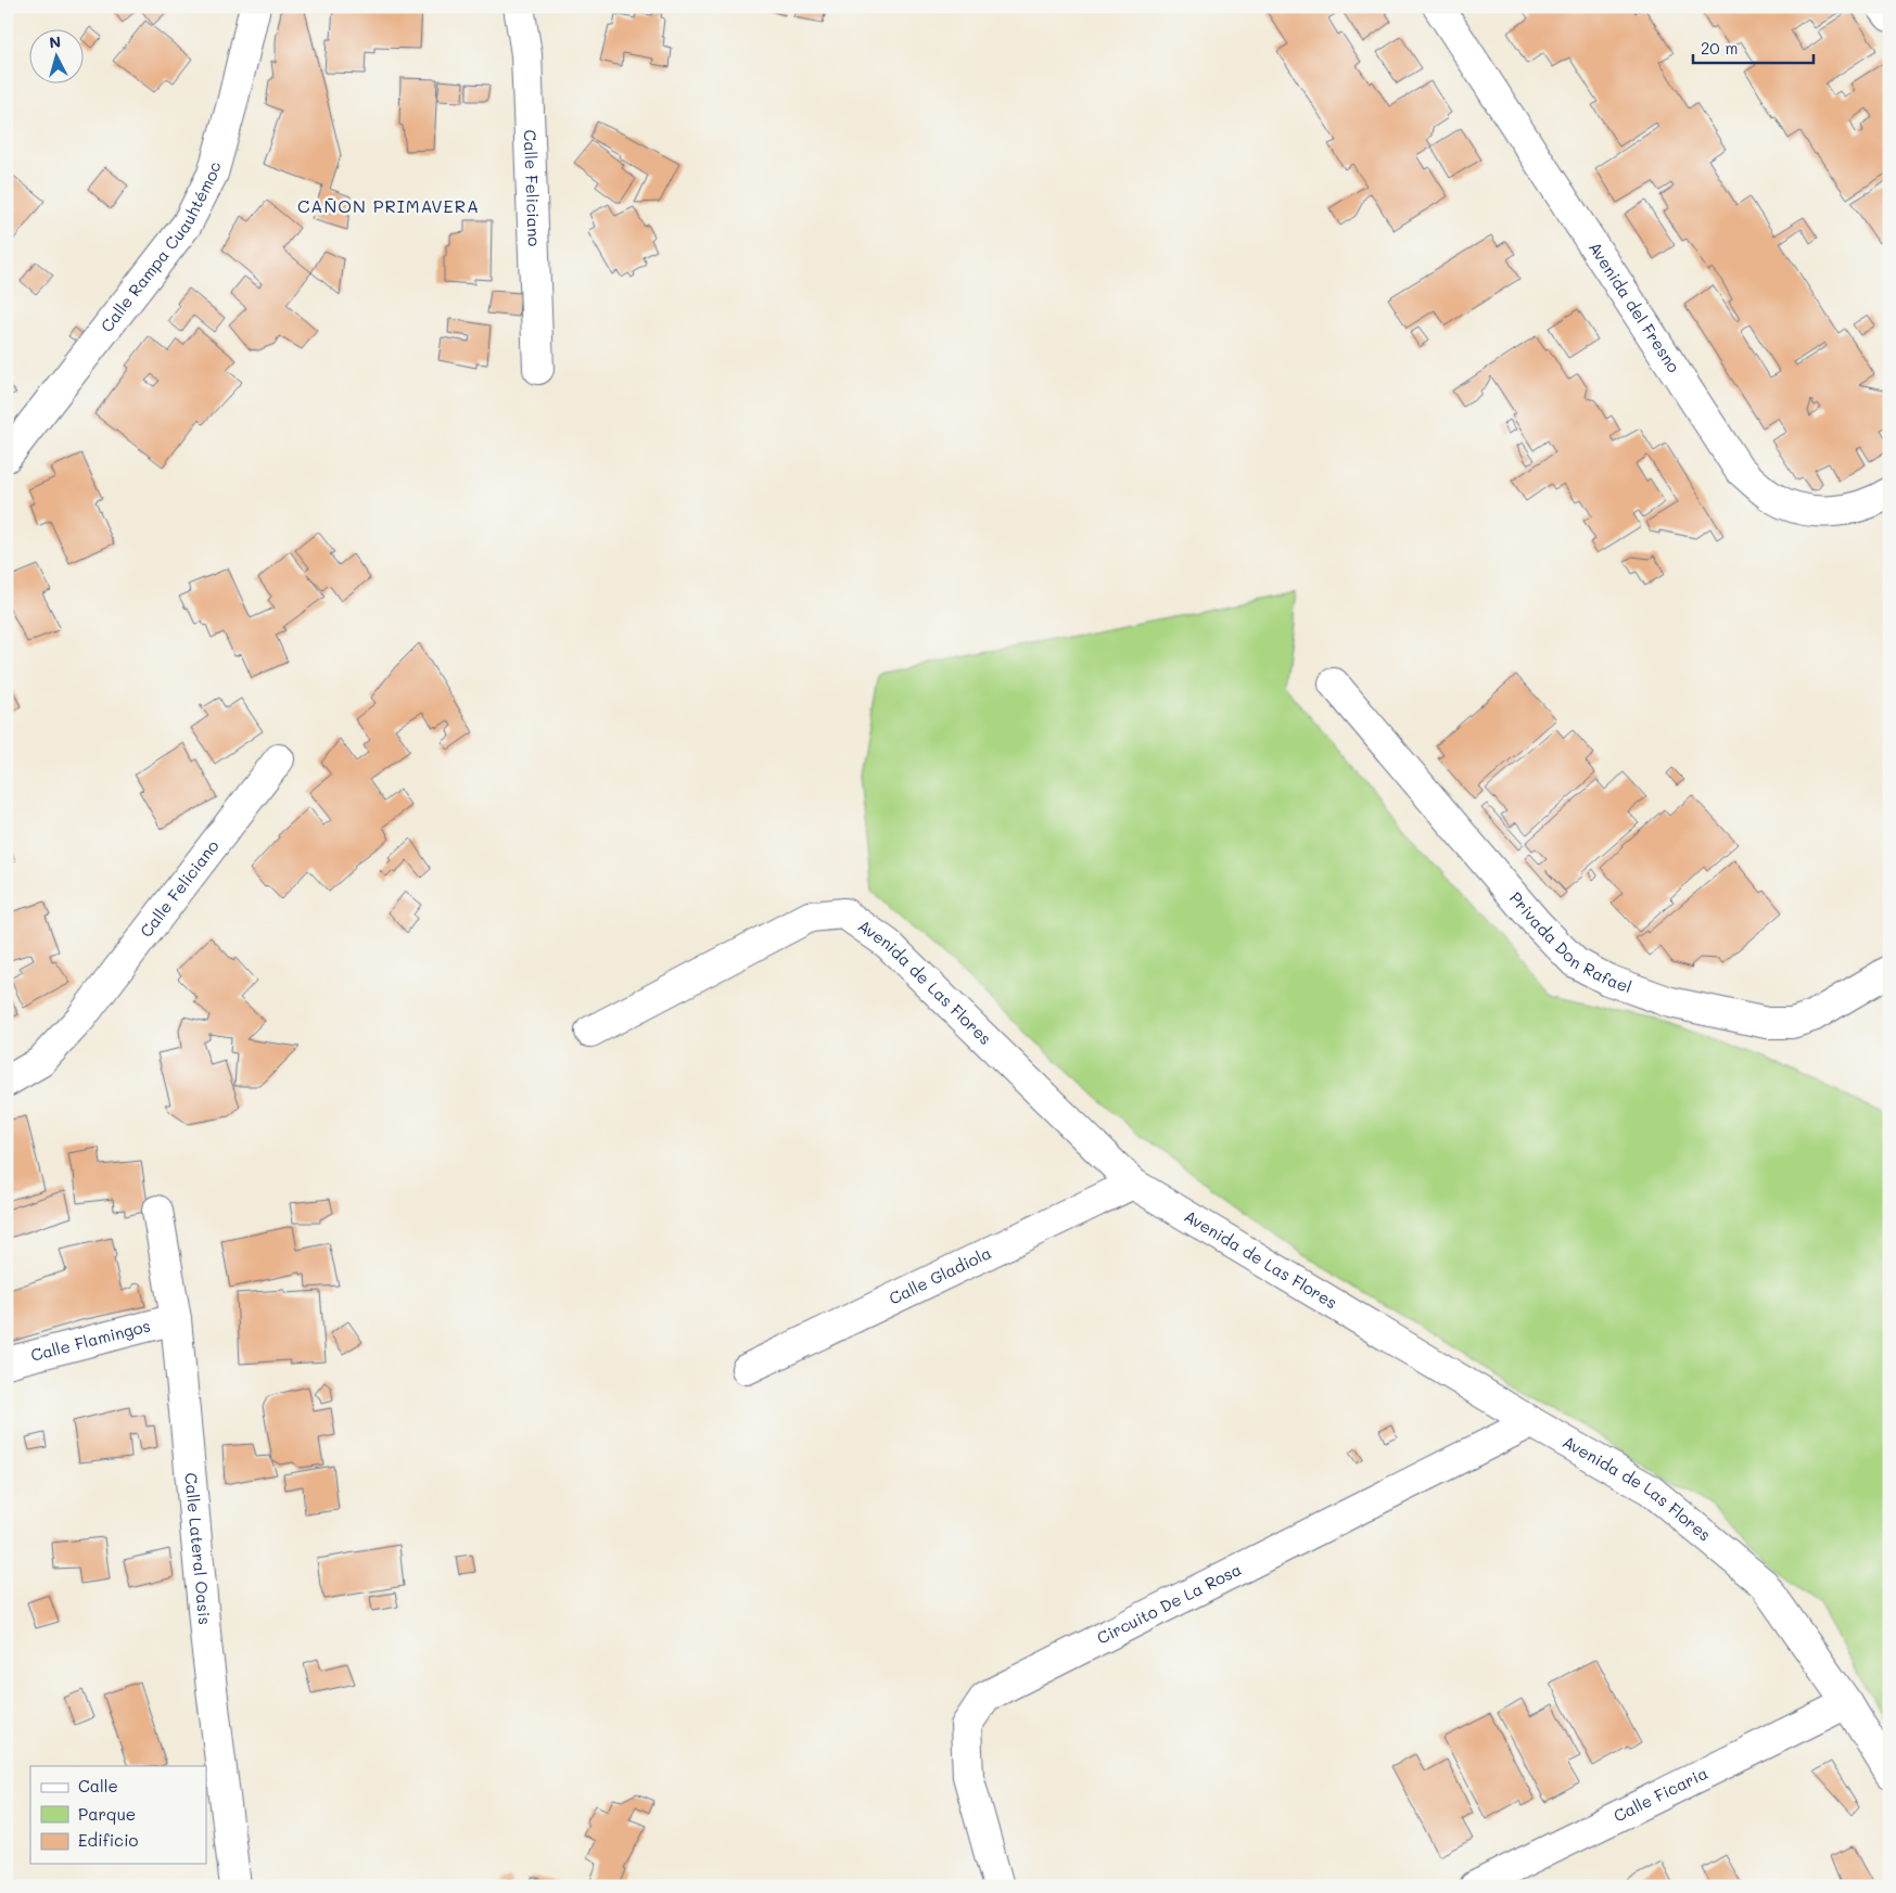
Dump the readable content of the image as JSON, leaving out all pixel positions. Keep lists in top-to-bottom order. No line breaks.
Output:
{"streets":{"street":["Calle Feliciano","Calle Rampa Cuauhtémoc","Avenida del Fresno","Privada Don Rafael","Avenida de Las Flores","Calle Gladiola","Calle Flamingos","Calle Lateral Oasis","Circuito De La Rosa","Calle Ficaria"]},"crossings":[["Avenida de Las Flores","Calle Gladiola"],["Avenida de Las Flores","Circuito De La Rosa"],["Avenida de Las Flores","Calle Ficaria"],["Calle Flamingos","Calle Lateral Oasis"]],"districts":["CAÑON PRIMAVERA"],"legend":["Calle","Parque","Edificio"],"scale_bar":"20 m","north":"top"}
